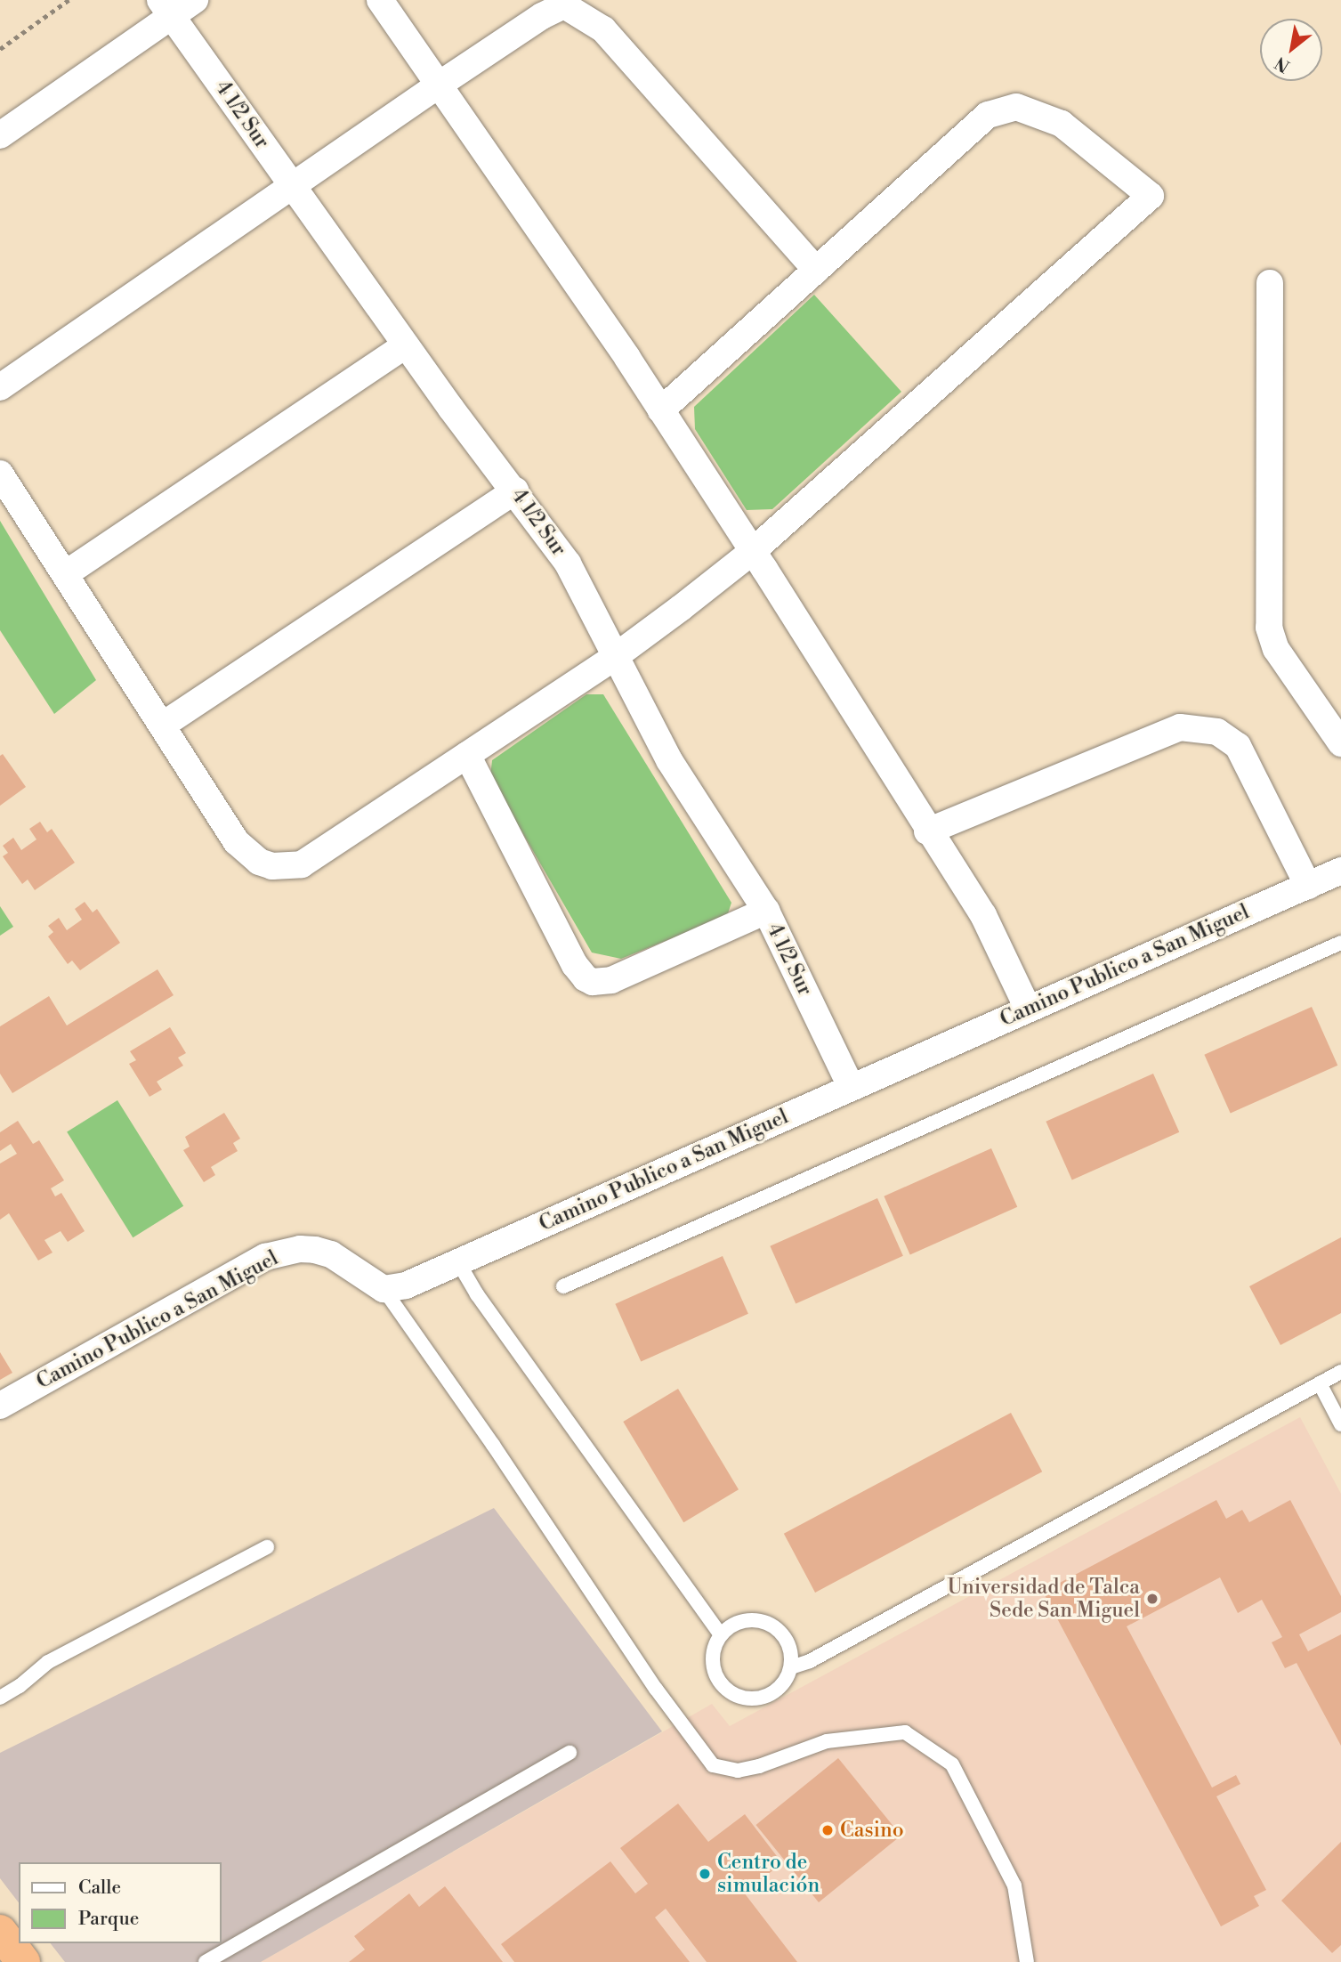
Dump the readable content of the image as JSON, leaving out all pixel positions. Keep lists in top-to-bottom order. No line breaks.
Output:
{"streets":{"street":["4 1/2 Sur","Camino Publico a San Miguel"]},"crossings":[["4 1/2 Sur","Camino Publico a San Miguel"]],"places":["Universidad de Talca Sede San Miguel","Casino","Centro de simulación"],"legend":["Calle","Parque"],"north":"bottom left"}
